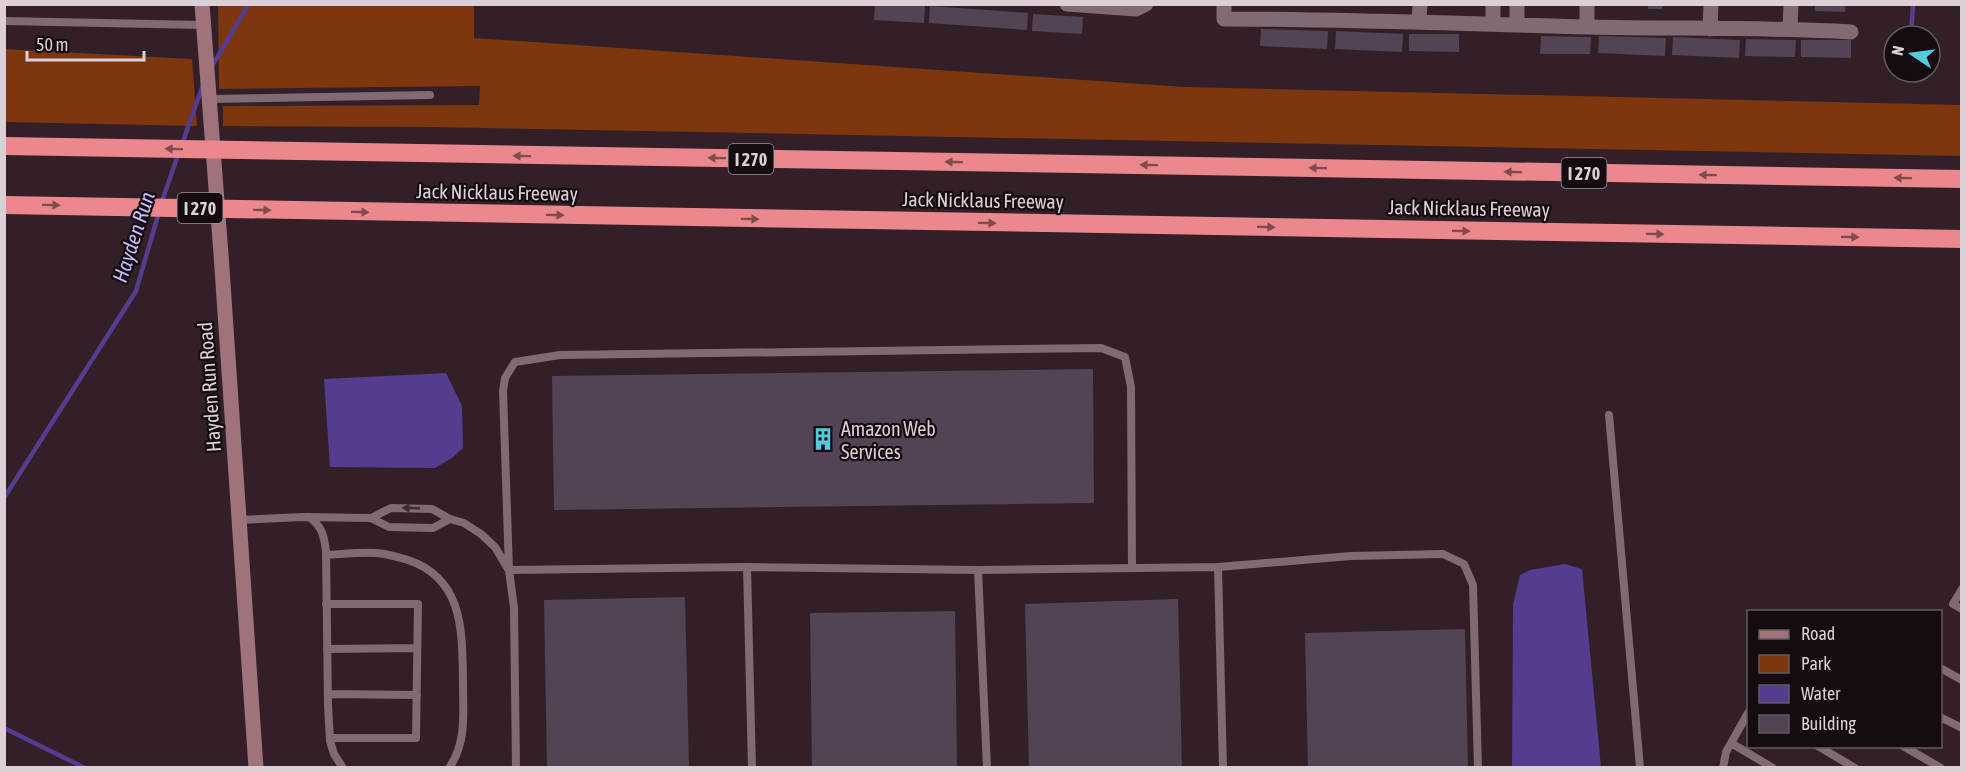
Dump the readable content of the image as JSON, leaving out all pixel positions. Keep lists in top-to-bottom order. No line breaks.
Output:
{"streets":{"highway":["I 270","Jack Nicklaus Freeway"],"main road":["Hayden Run Road"]},"water":["Hayden Run"],"places":{"building":["Amazon Web Services"]},"legend":["Road","Park","Water","Building"],"scale_bar":"50 m","north":"left"}
